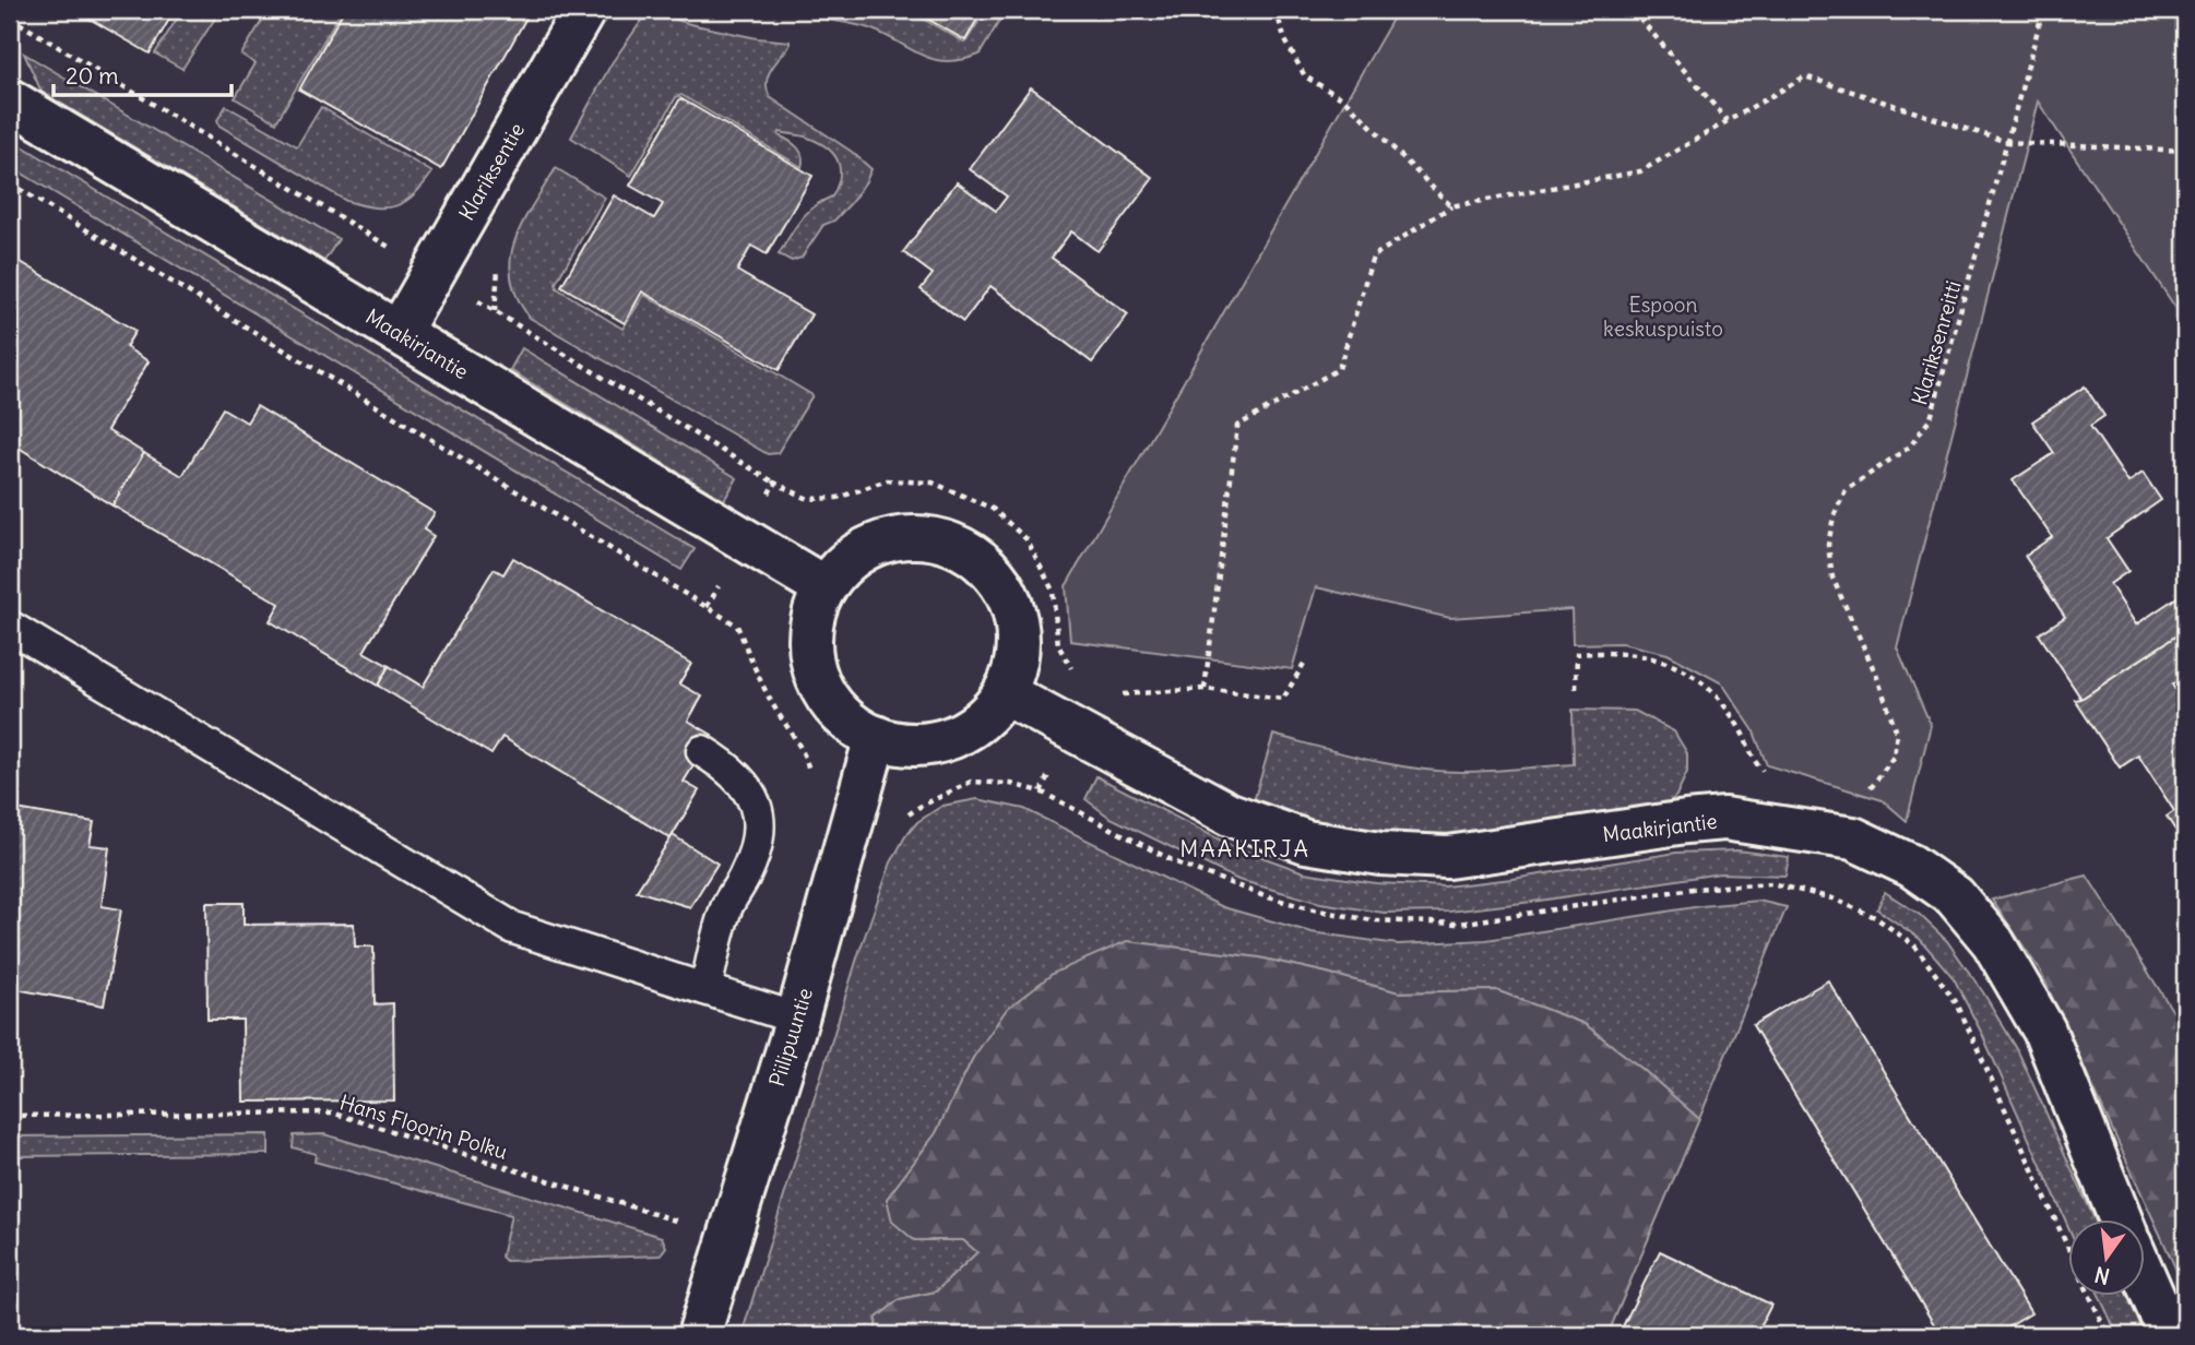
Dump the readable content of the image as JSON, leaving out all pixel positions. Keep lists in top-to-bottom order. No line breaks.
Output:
{"streets":{"street":["Klariksentie","Maakirjantie","Piilipuuntie"],"path":["Klariksenreitti","Hans Floorin Polku"]},"crossings":[["Klariksentie","Maakirjantie"],["Klariksenreitti","Maakirjantie"],["Maakirjantie","Piilipuuntie"],["Piilipuuntie","Hans Floorin Polku"]],"districts":["MAAKIRJA"],"parks":["Espoon keskuspuisto"],"scale_bar":"20 m","north":"bottom"}
